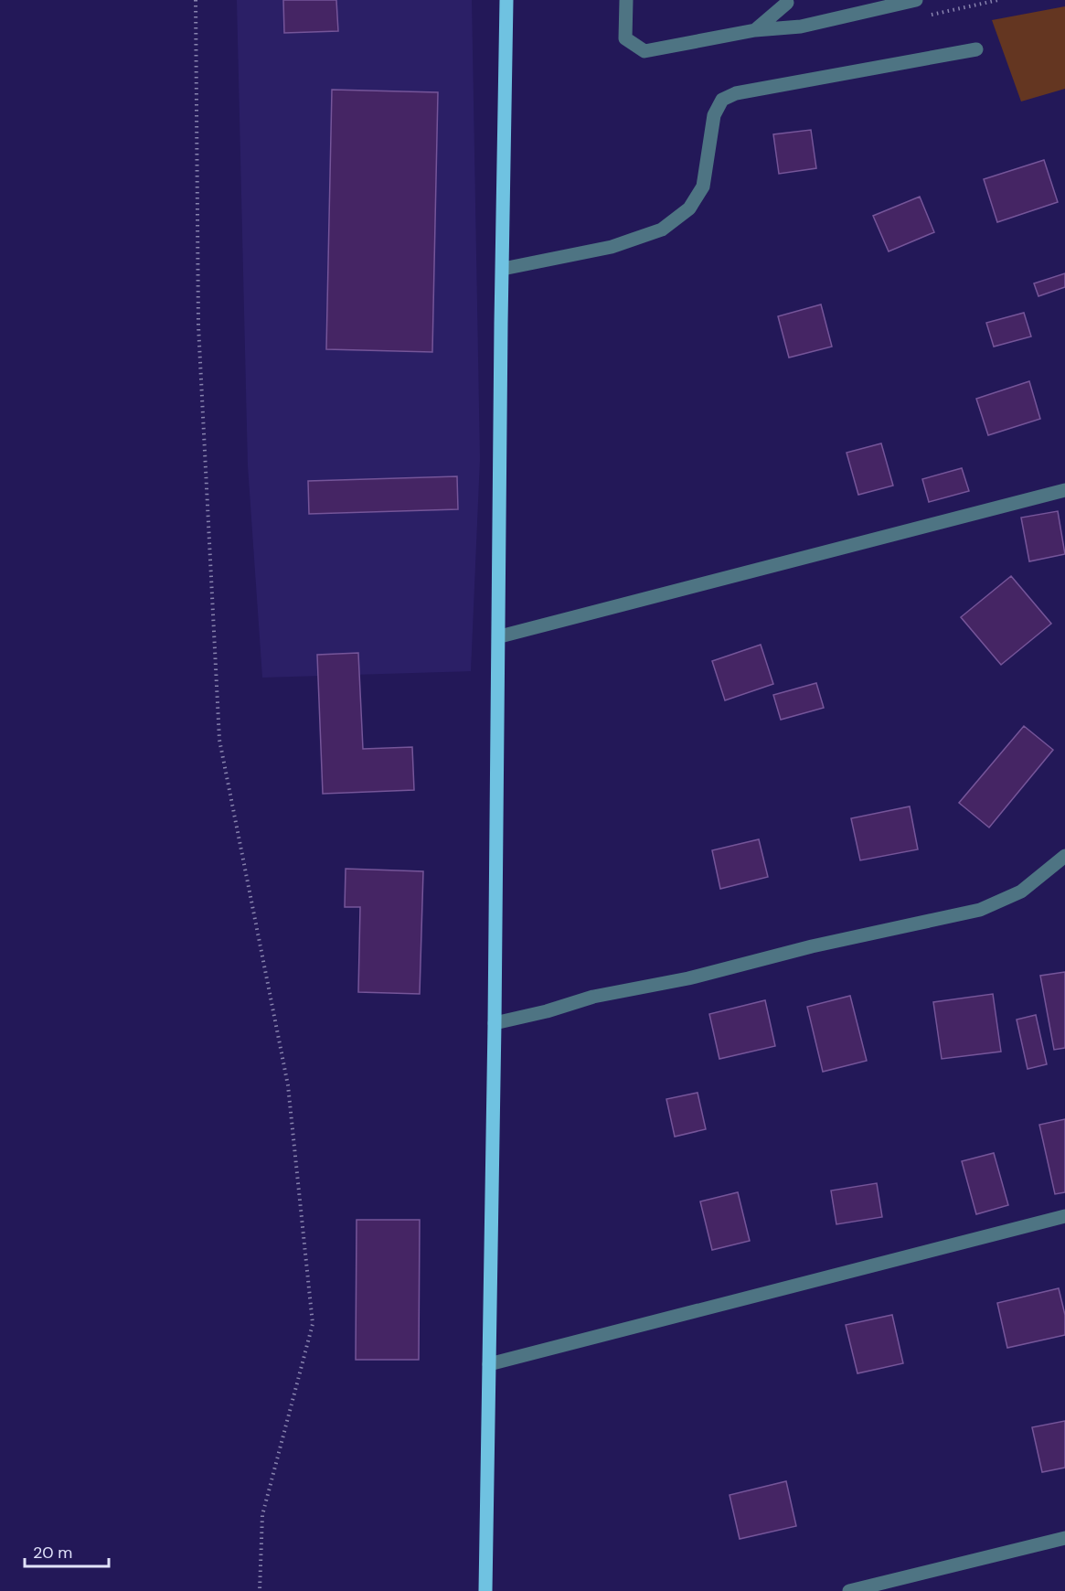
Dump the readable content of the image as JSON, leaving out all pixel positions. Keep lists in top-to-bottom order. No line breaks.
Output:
{"scale_bar":"20 m"}
